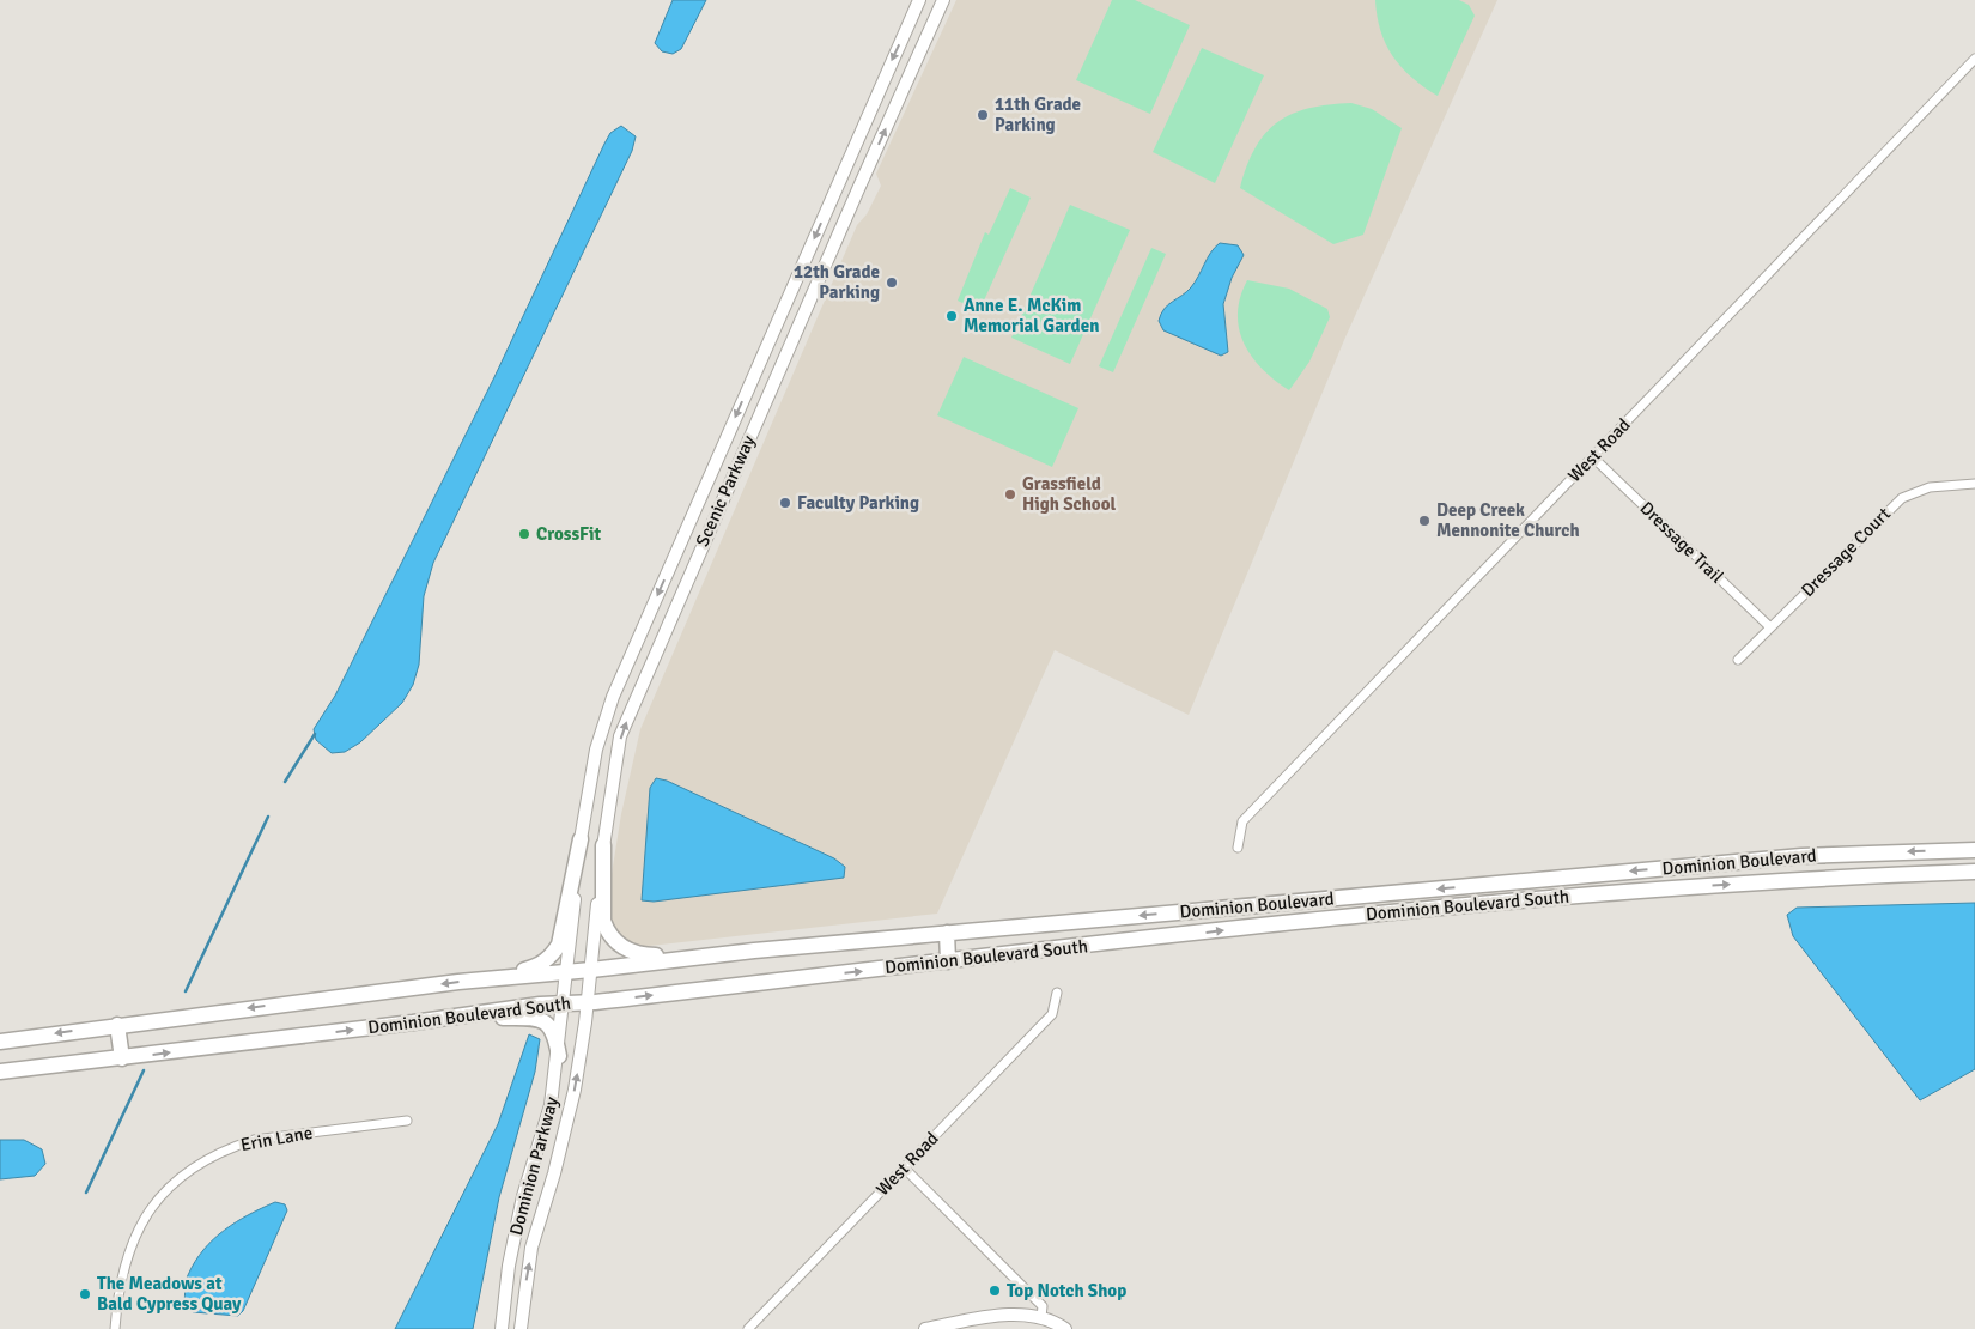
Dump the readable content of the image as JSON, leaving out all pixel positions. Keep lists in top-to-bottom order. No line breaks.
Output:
{"streets":{"highway":["Dominion Boulevard","Dominion Boulevard South"],"street":["West Road","Scenic Parkway","Dressage Trail","Dressage Court","Erin Lane","Dominion Parkway"]},"crossings":[["West Road","Dressage Trail"],["Scenic Parkway","Dominion Boulevard South"],["Scenic Parkway","Dominion Parkway"],["Dressage Trail","Dressage Court"],["Dominion Boulevard","Dominion Boulevard South"],["Dominion Boulevard South","Dominion Parkway"]],"one_way":["Dominion Boulevard"],"places":["11th Grade Parking","12th Grade Parking","Anne E. McKim Memorial Garden","Grassfield High School","Faculty Parking","Deep Creek Mennonite Church","CrossFit","Top Notch Shop","The Meadows at Bald Cypress Quay"]}
